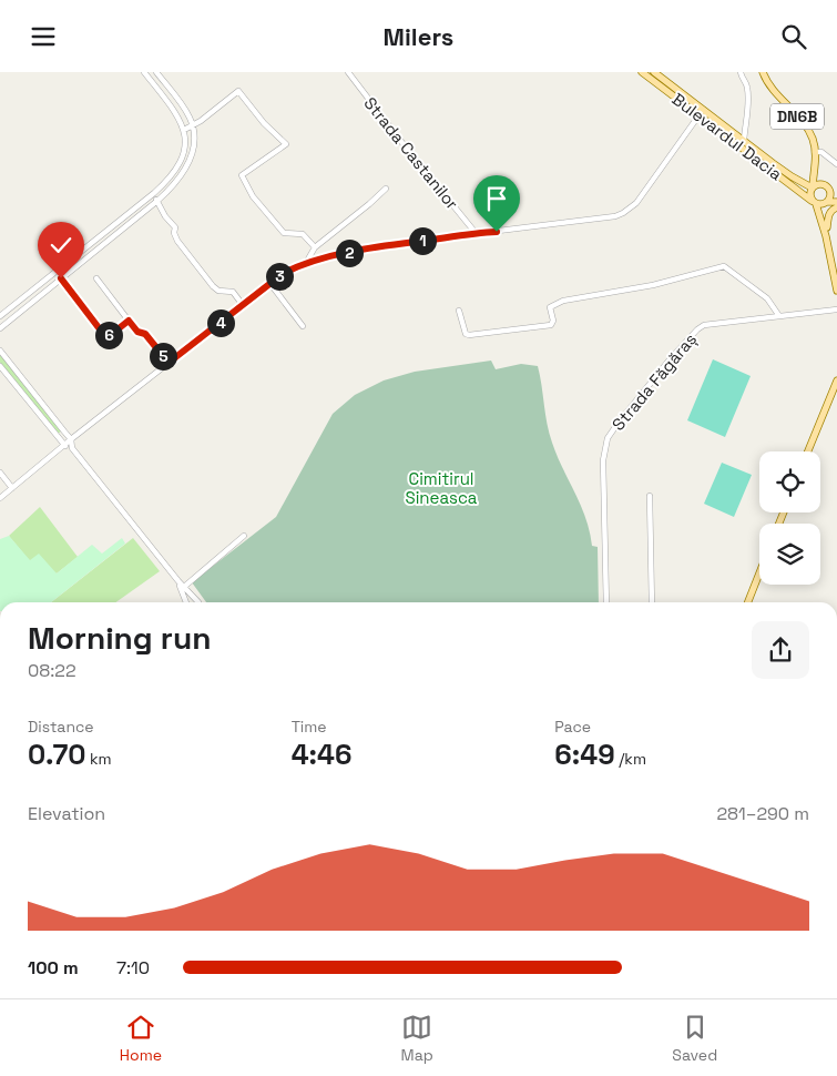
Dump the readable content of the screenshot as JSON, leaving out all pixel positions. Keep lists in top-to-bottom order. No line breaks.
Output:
{"streets":{"main road":["DN6B","Bulevardul Dacia"],"street":["Strada Castanilor","Strada Făgăraș"]},"crossings":[["DN6B","Bulevardul Dacia"]],"parks":["Cimitirul Sineasca"],"page":{"header":"Milers","pins":["1","2","3","4","6","5"],"heading":["Morning run","08:22"],"stats":[["Distance","0.70 km"],["Time","4:46"],["Pace","6:49 /km"]],"chart":["Elevation","281–290 m"],"list":[{"name":"100 m","note":"7:10"}],"tabs":["Home","Map","Saved"]}}
